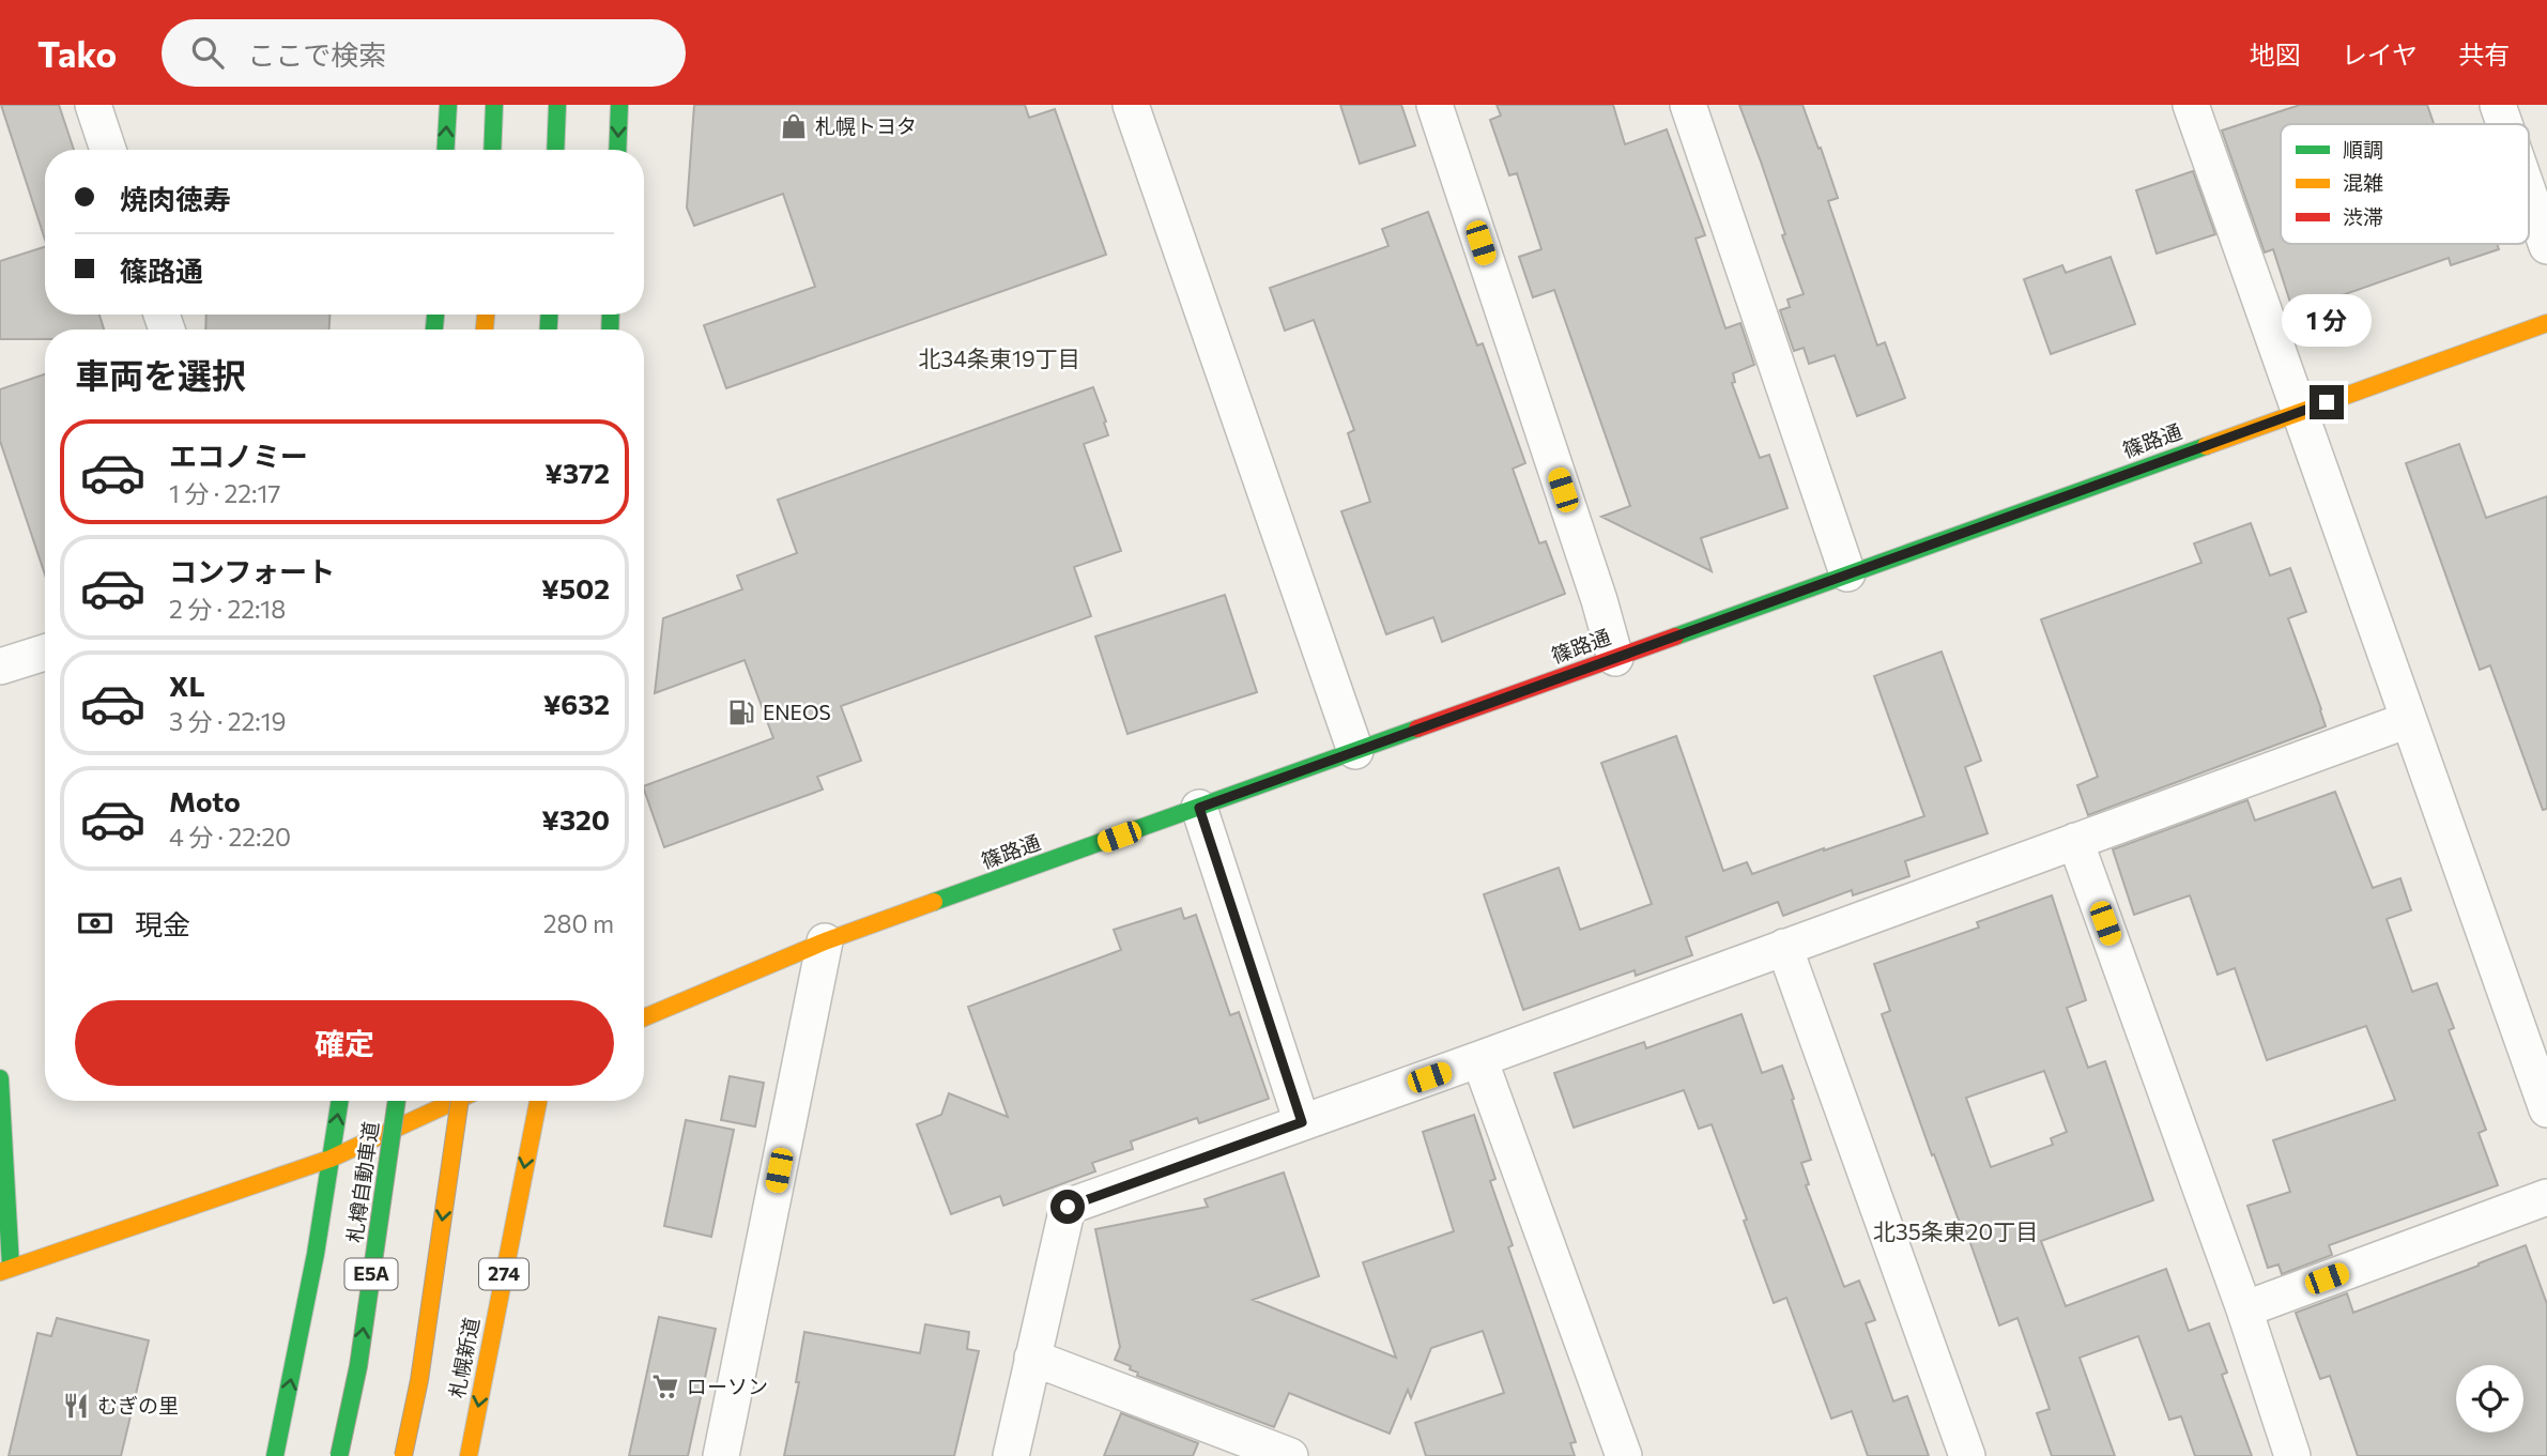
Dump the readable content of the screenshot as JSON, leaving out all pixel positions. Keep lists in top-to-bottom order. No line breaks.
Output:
{"streets":{"main road":["篠路通","札樽自動車道","E5A","274","札幌新道"]},"districts":["北34条東19丁目","北35条東20丁目"],"places":{"shop":["札幌トヨタ"],"fuel station":["ENEOS"],"supermarket":["ローソン"],"restaurant":["むぎの里"]},"legend":["順調","混雑","渋滞"],"page":{"header":"Tako","search":"ここで検索","nav":["地図","レイヤ","共有"],"banner":["焼肉徳寿","篠路通"],"bubble":"1 分","heading":"車両を選択","list":[{"name":"エコノミー","note":"1 分 · 22:17","value":"¥372"},{"name":"コンフォート","note":"2 分 · 22:18","value":"¥502"},{"name":"XL","note":"3 分 · 22:19","value":"¥632"},{"name":"Moto","note":"4 分 · 22:20","value":"¥320"}],"pay":["現金","280 m"],"buttons":"確定"}}
